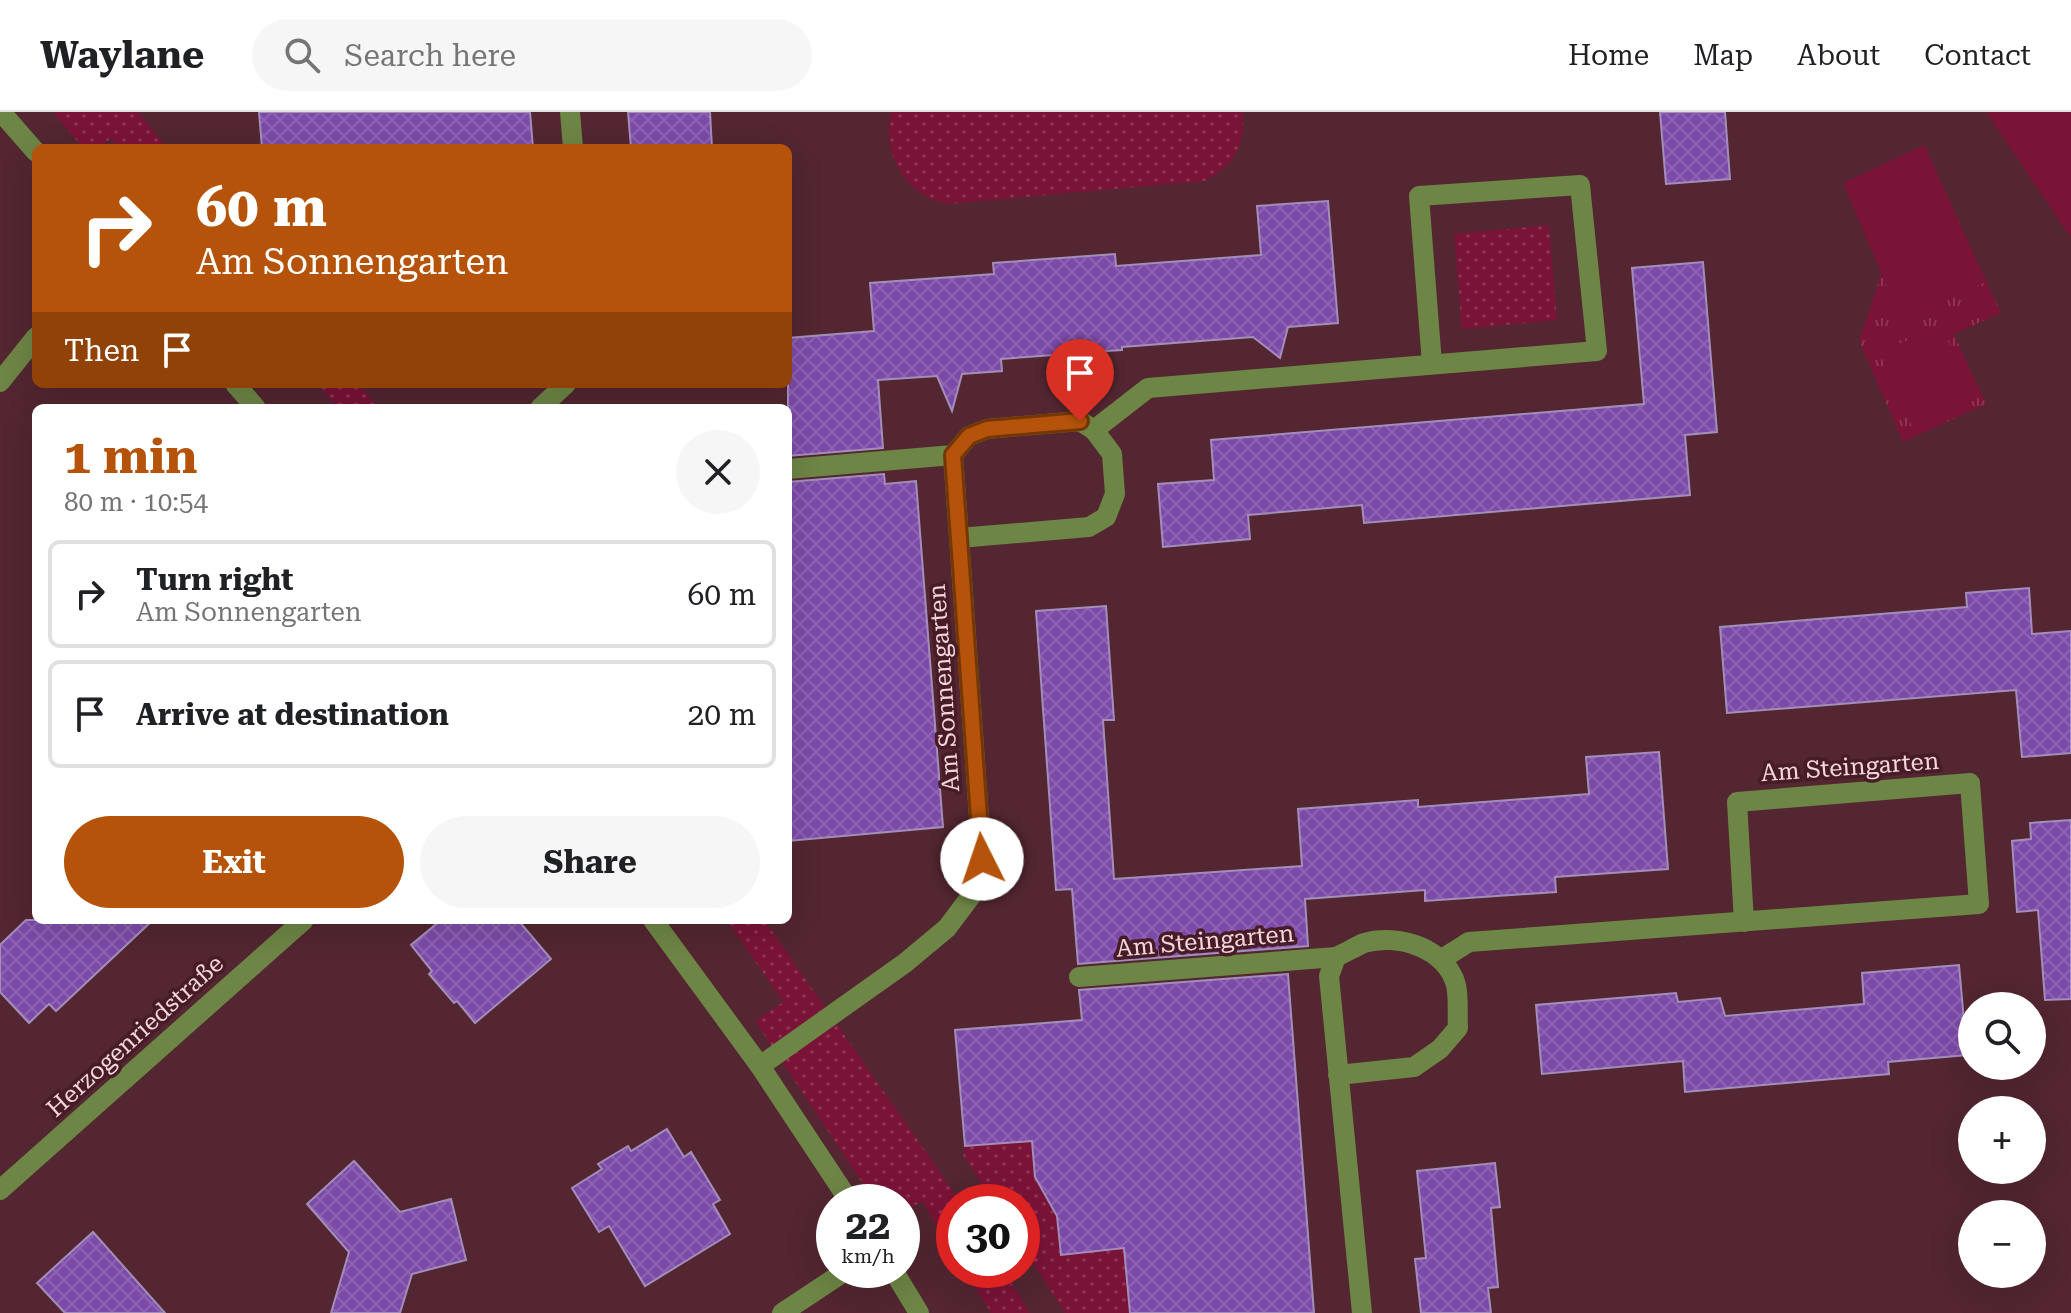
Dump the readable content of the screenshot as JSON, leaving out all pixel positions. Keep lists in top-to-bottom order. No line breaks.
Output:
{"streets":{"street":["Am Sonnengarten","Am Steingarten","Herzogenriedstraße"]},"page":{"header":"Waylane","search":"Search here","nav":["Home","Map","About","Contact"],"turn":["60 m","Am Sonnengarten"],"then":"Then","heading":["1 min","80 m · 10:54"],"list":[{"name":"Turn right","note":"Am Sonnengarten","value":"60 m"},{"name":"Arrive at destination","value":"20 m"}],"buttons":["Exit","Share"],"map_buttons":["+","−"],"speed":"22 km/h","limit":"30"}}
